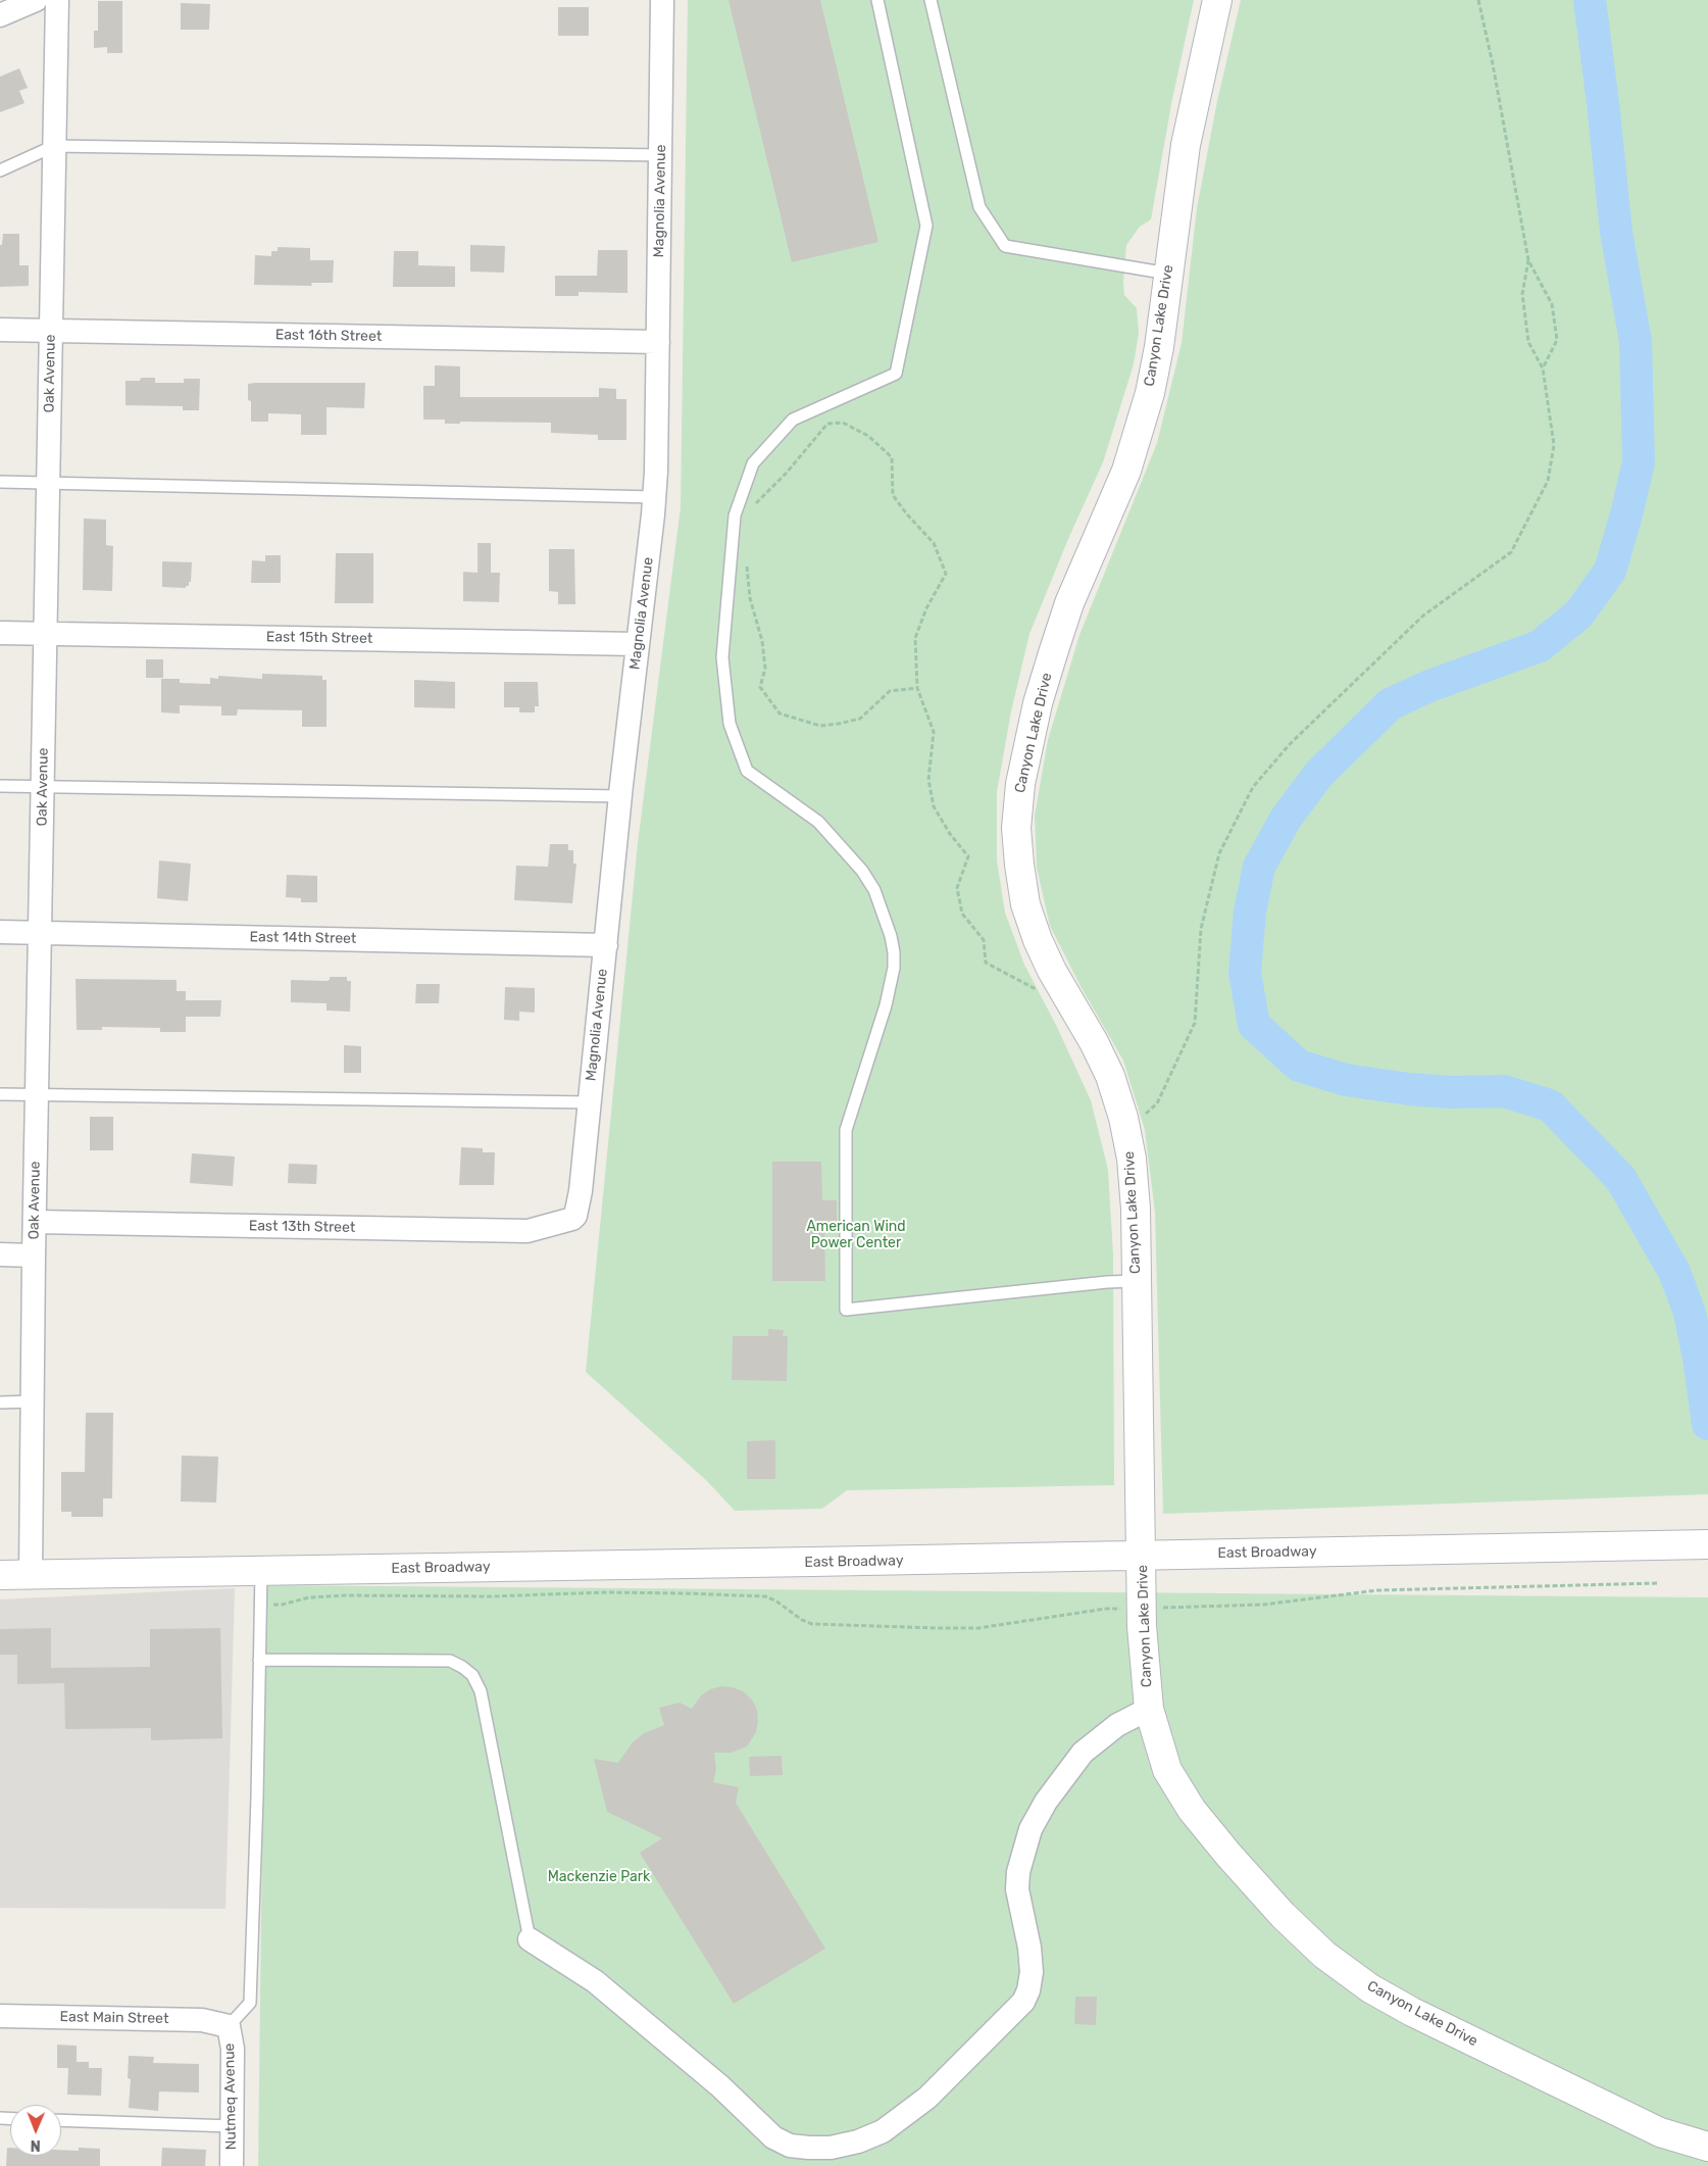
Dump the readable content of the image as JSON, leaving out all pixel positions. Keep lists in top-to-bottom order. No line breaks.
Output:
{"streets":{"street":["Magnolia Avenue","Canyon Lake Drive","East 16th Street","Oak Avenue","East 15th Street","East 14th Street","East 13th Street","East Broadway","East Main Street","Nutmeq Avenue"]},"crossings":[["Magnolia Avenue","East 16th Street"],["Magnolia Avenue","East 15th Street"],["Magnolia Avenue","East 14th Street"],["Magnolia Avenue","East 13th Street"],["Canyon Lake Drive","East Broadway"],["East 16th Street","Oak Avenue"],["Oak Avenue","East 15th Street"],["Oak Avenue","East 14th Street"],["Oak Avenue","East 13th Street"],["Oak Avenue","East Broadway"],["East Main Street","Nutmeq Avenue"]],"parks":["American Wind Power Center","Mackenzie Park"],"north":"bottom"}
